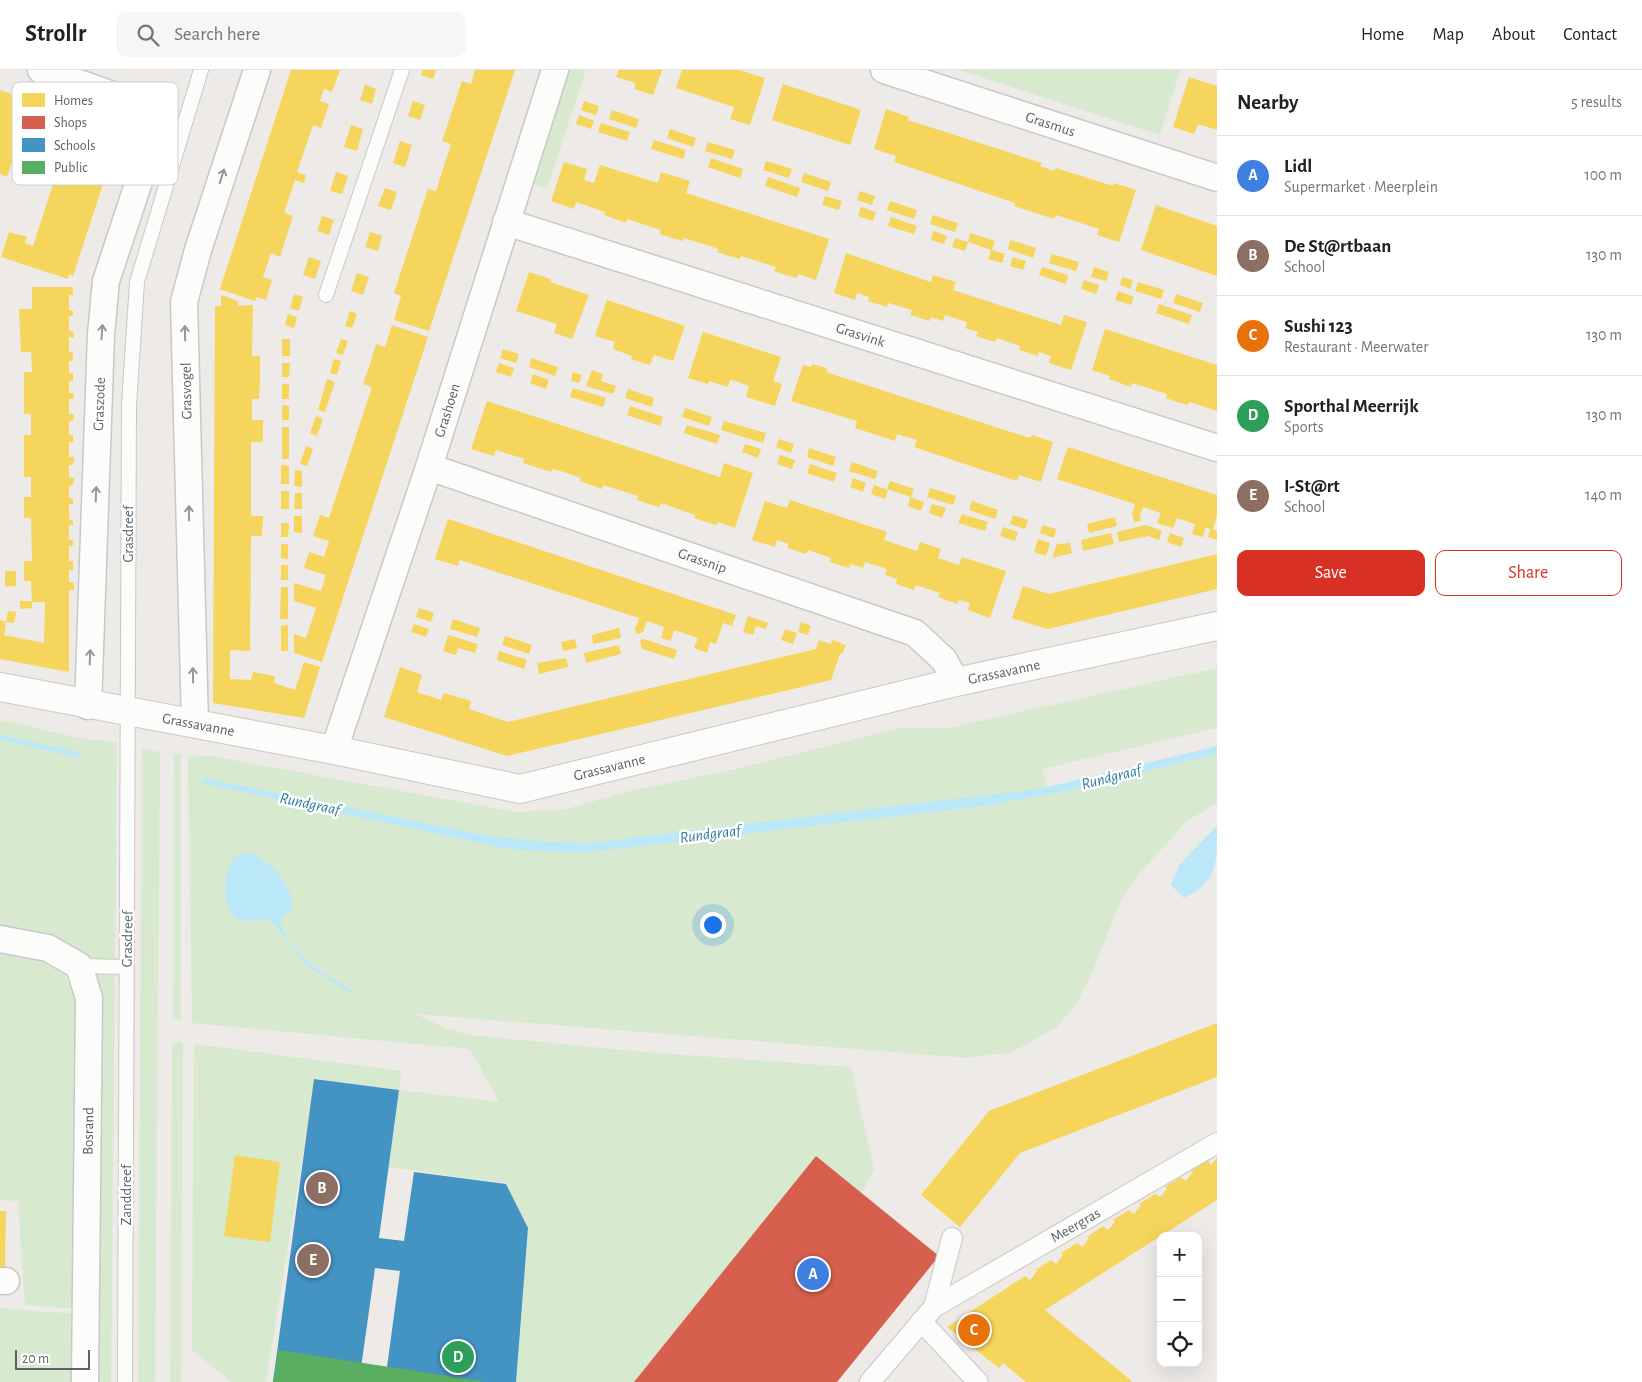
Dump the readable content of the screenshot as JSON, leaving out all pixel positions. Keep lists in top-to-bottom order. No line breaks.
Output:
{"streets":{"street":["Grasmus","Grasvink","Grasvogel","Graszode","Grashoen","Grassnip","Grassavanne","Bosrand","Meergras"],"lane":["Grasdreef","Zanddreef"]},"crossings":[["Grasvink","Grashoen"],["Grasvogel","Grassavanne"],["Graszode","Grassavanne"],["Grashoen","Grassnip"],["Grashoen","Grassavanne"],["Grasdreef","Grassavanne"],["Grasdreef","Zanddreef"],["Grassnip","Grassavanne"]],"one_way":["Grasvogel","Graszode"],"water":["Rundgraaf"],"legend":["Homes","Shops","Schools","Public"],"scale_bar":"20 m","page":{"header":"Strollr","search":"Search here","nav":["Home","Map","About","Contact"],"heading":["Nearby","5 results"],"list":[{"mark":"A","name":"Lidl","note":"Supermarket · Meerplein","value":"100 m"},{"mark":"B","name":"De St@rtbaan","note":"School","value":"130 m"},{"mark":"C","name":"Sushi 123","note":"Restaurant · Meerwater","value":"130 m"},{"mark":"D","name":"Sporthal Meerrijk","note":"Sports","value":"130 m"},{"mark":"E","name":"I-St@rt","note":"School","value":"140 m"}],"buttons":["Save","Share"],"pins":["B","E","A","C","D"],"map_buttons":["+","−"],"scale":"20 m"}}
